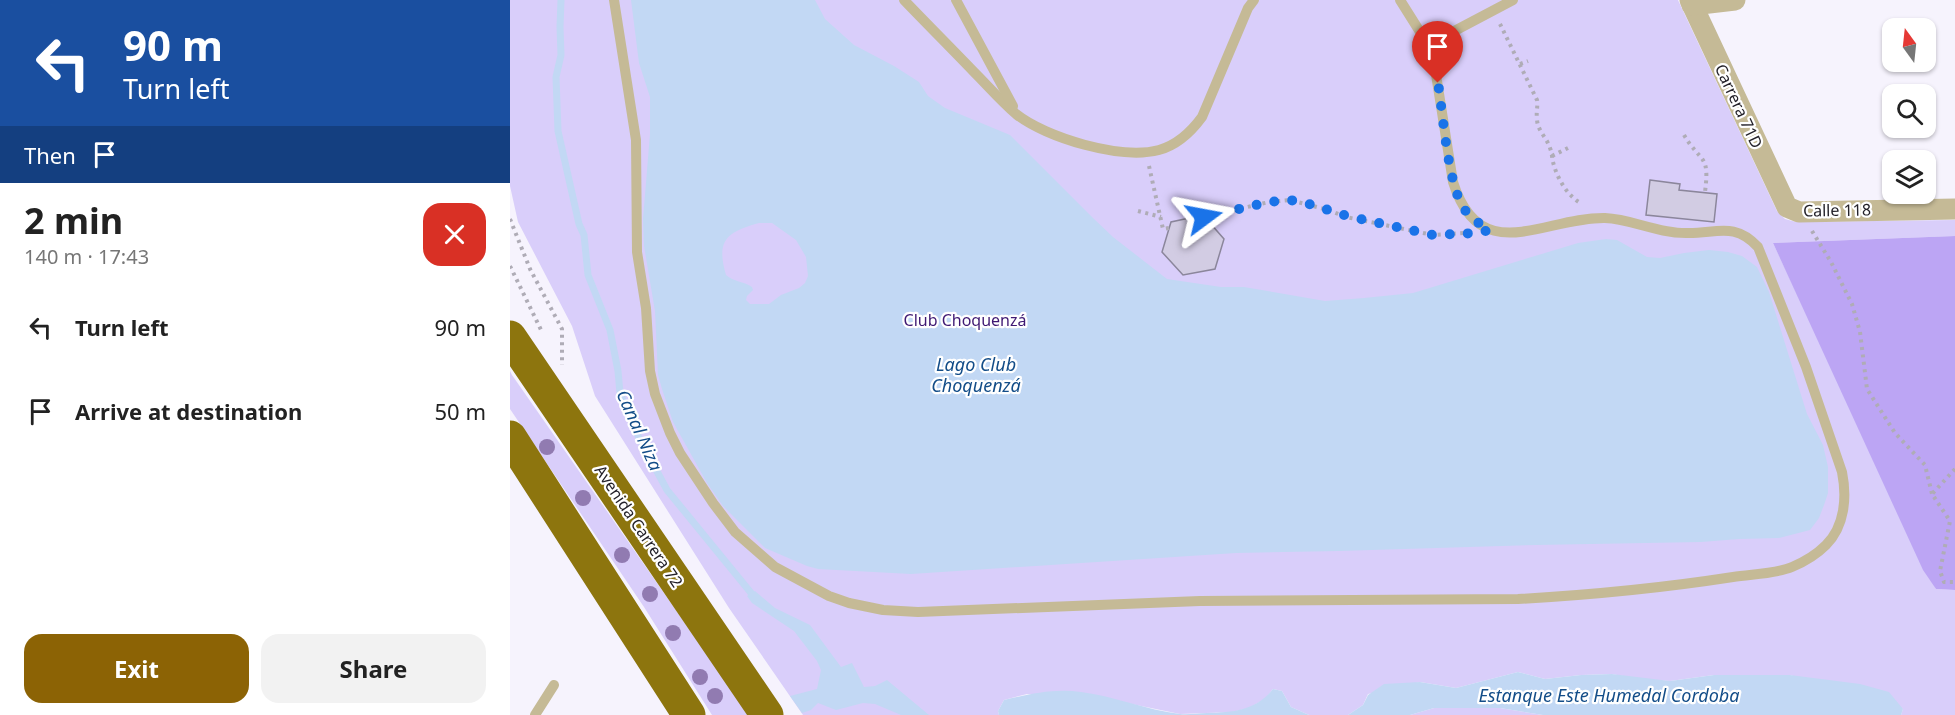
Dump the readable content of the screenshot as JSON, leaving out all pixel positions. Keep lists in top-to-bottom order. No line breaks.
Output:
{"streets":{"highway":["Avenida Carrera 72"],"street":["Carrera 71D","Calle 118"]},"crossings":[["Carrera 71D","Calle 118"]],"water":["Lago Club Choquenzá","Canal Niza","Estanque Este Humedal Cordoba"],"parks":["Club Choquenzá"],"north":"top","page":{"turn":["90 m","Turn left"],"then":"Then","heading":["2 min","140 m · 17:43"],"list":[{"name":"Turn left","value":"90 m"},{"name":"Arrive at destination","value":"50 m"}],"buttons":["Exit","Share"]}}
